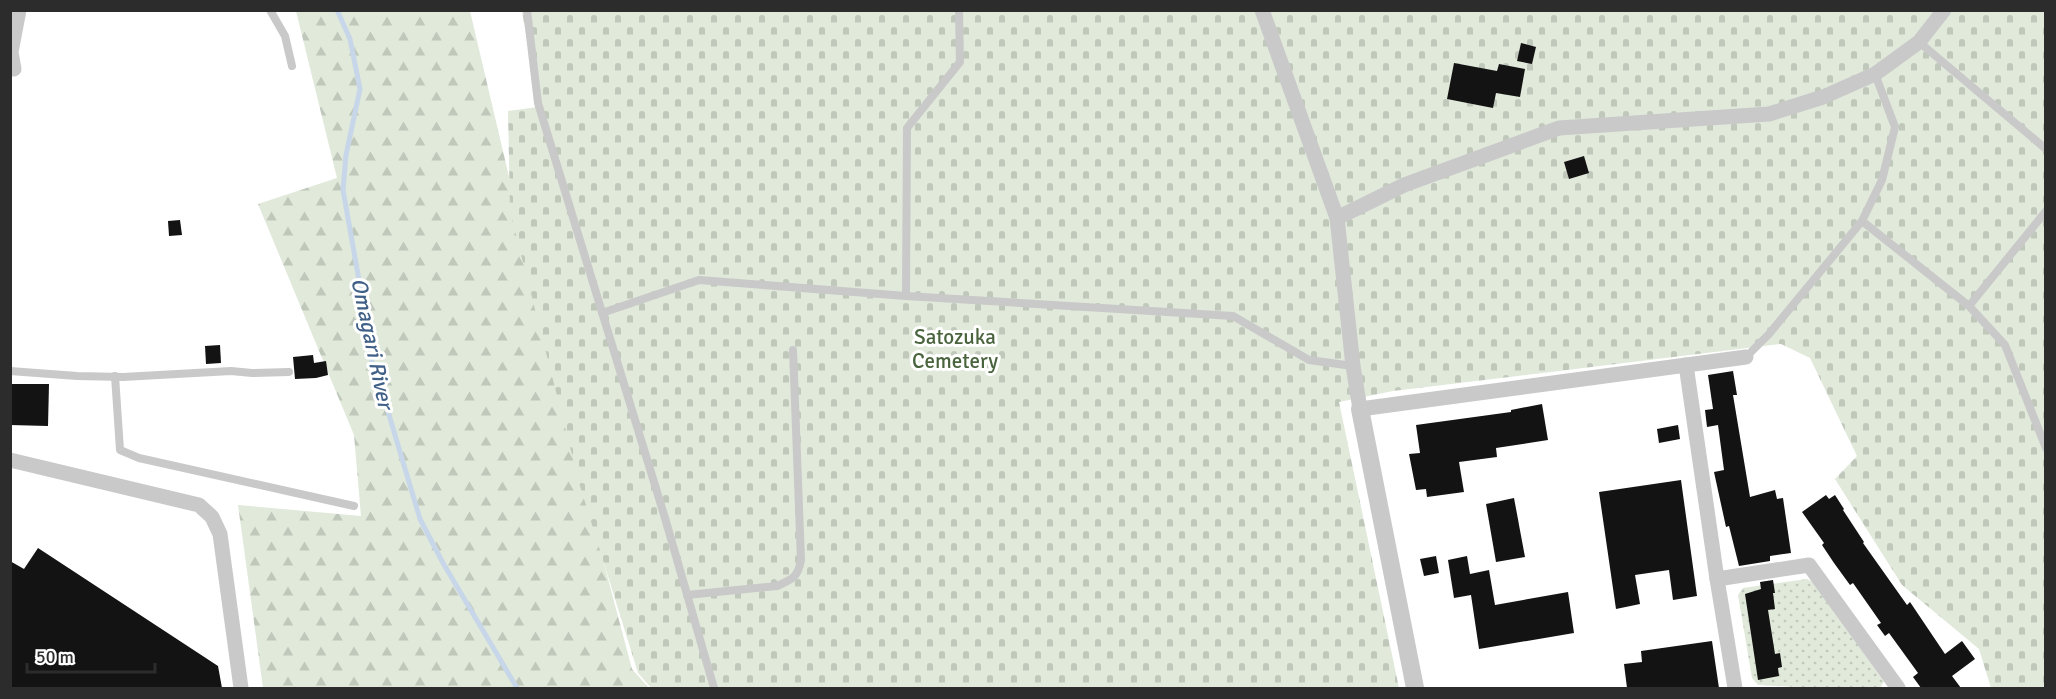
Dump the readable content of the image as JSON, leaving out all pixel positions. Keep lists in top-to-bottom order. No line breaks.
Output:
{"water":["Omagari River"],"parks":["Satozuka Cemetery"],"scale_bar":"50 m"}
